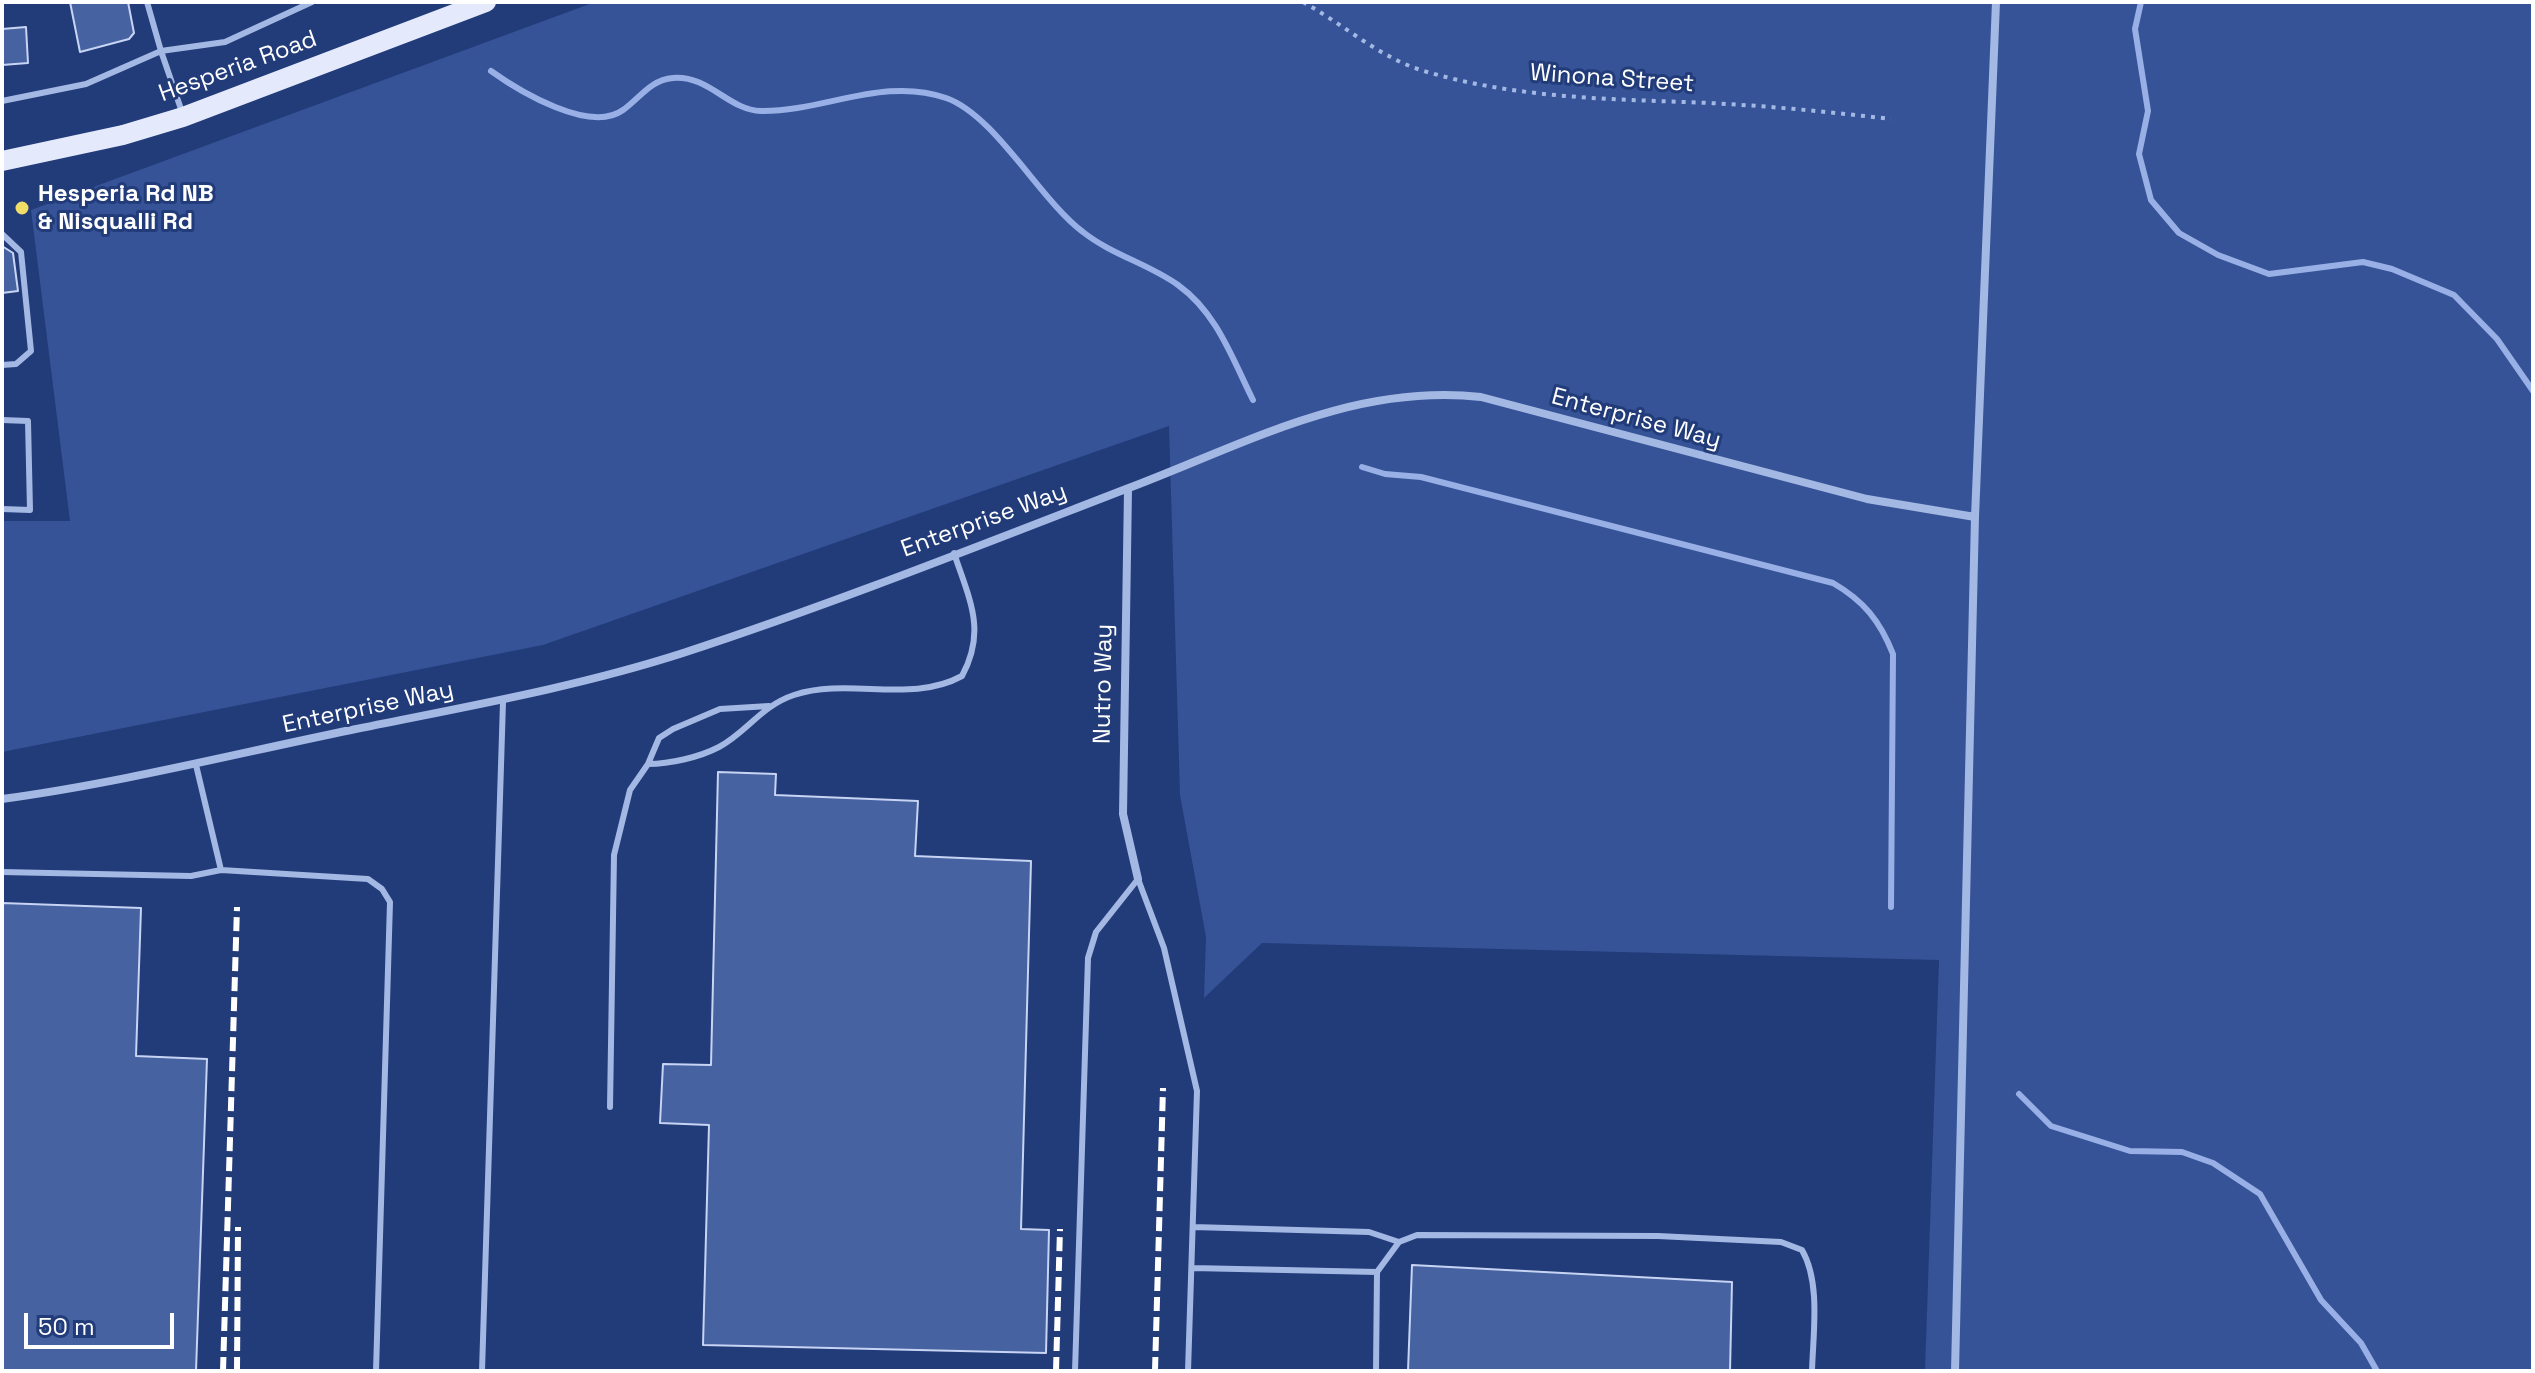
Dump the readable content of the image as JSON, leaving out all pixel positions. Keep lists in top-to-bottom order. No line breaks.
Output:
{"streets":{"main road":["Hesperia Road"],"street":["Enterprise Way","Nutro Way"],"path":["Winona Street"]},"crossings":[["Enterprise Way","Nutro Way"]],"places":["Hesperia Rd NB & Nisqualli Rd"],"scale_bar":"50 m"}
